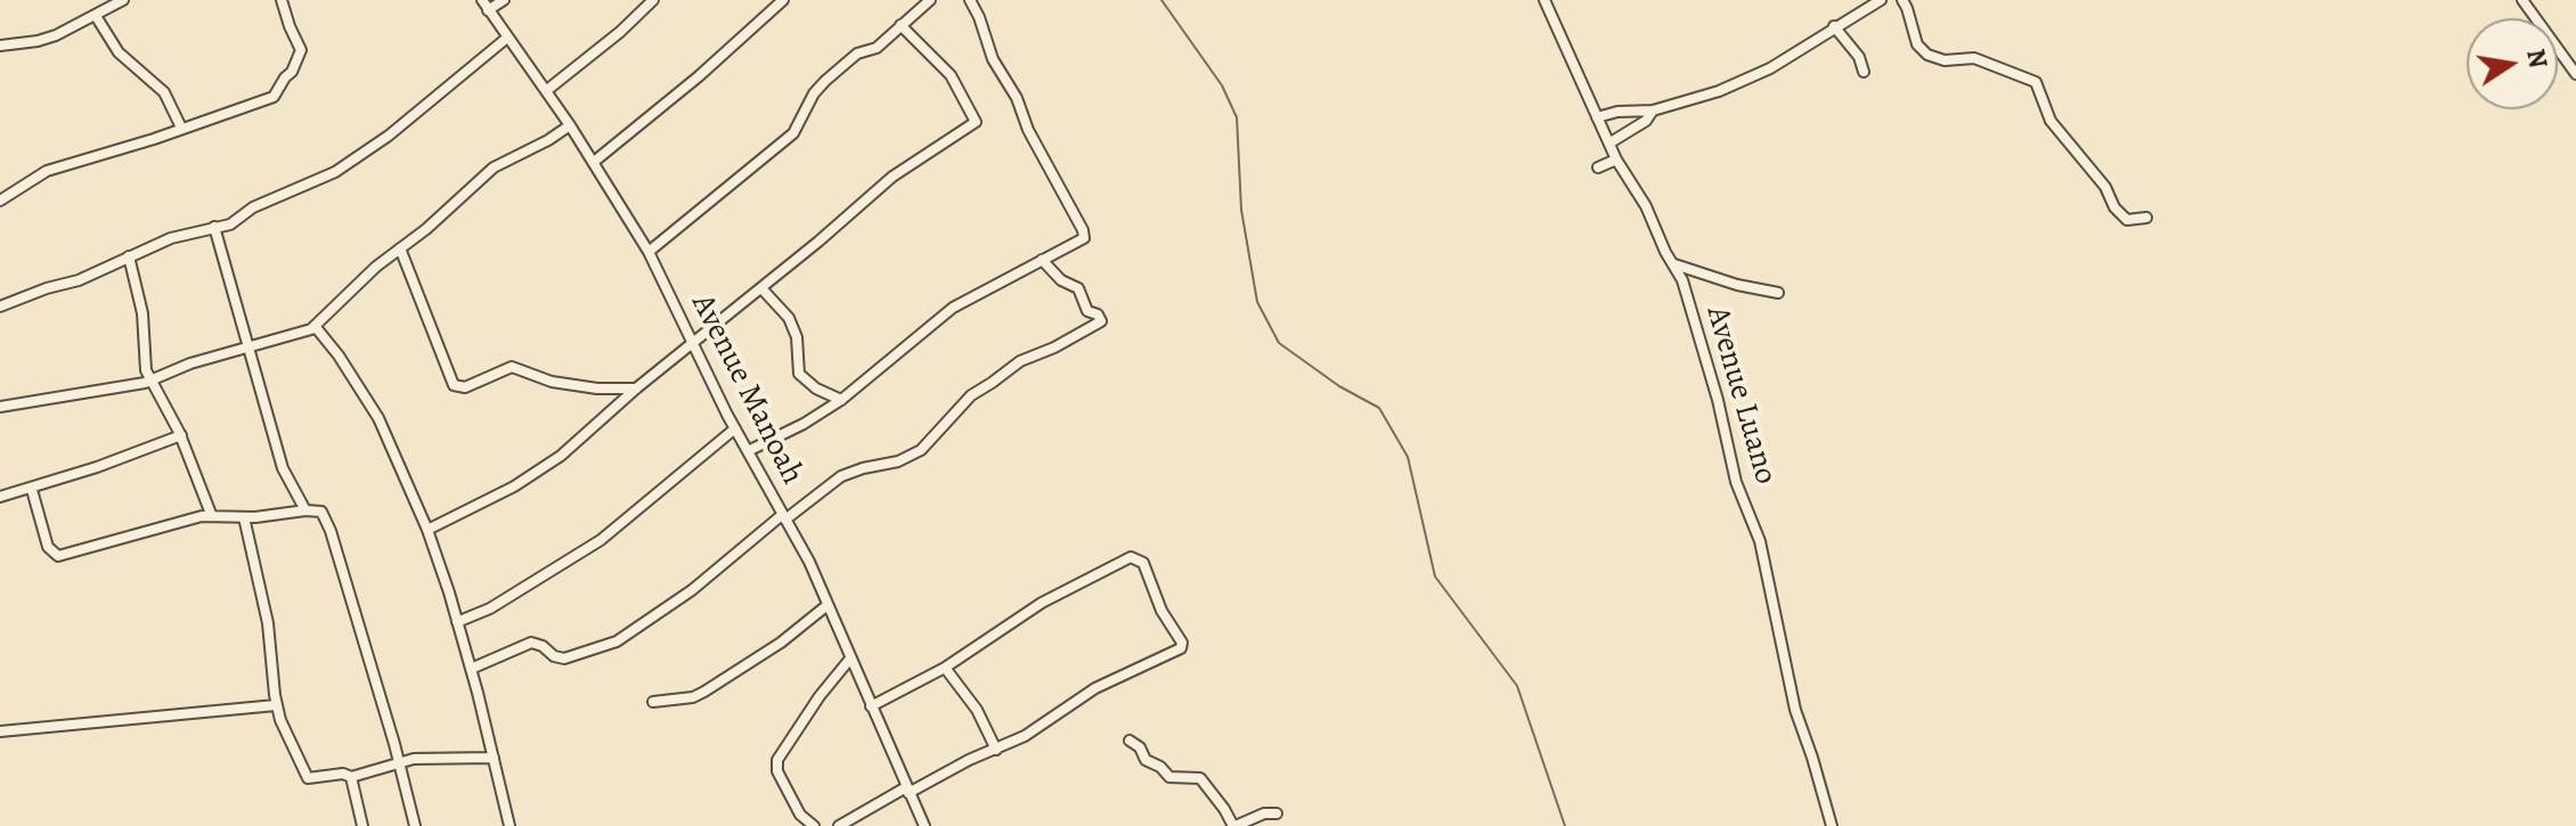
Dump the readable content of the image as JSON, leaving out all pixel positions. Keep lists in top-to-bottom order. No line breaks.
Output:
{"streets":{"street":["Avenue Manoah","Avenue Luano"]},"north":"right"}
